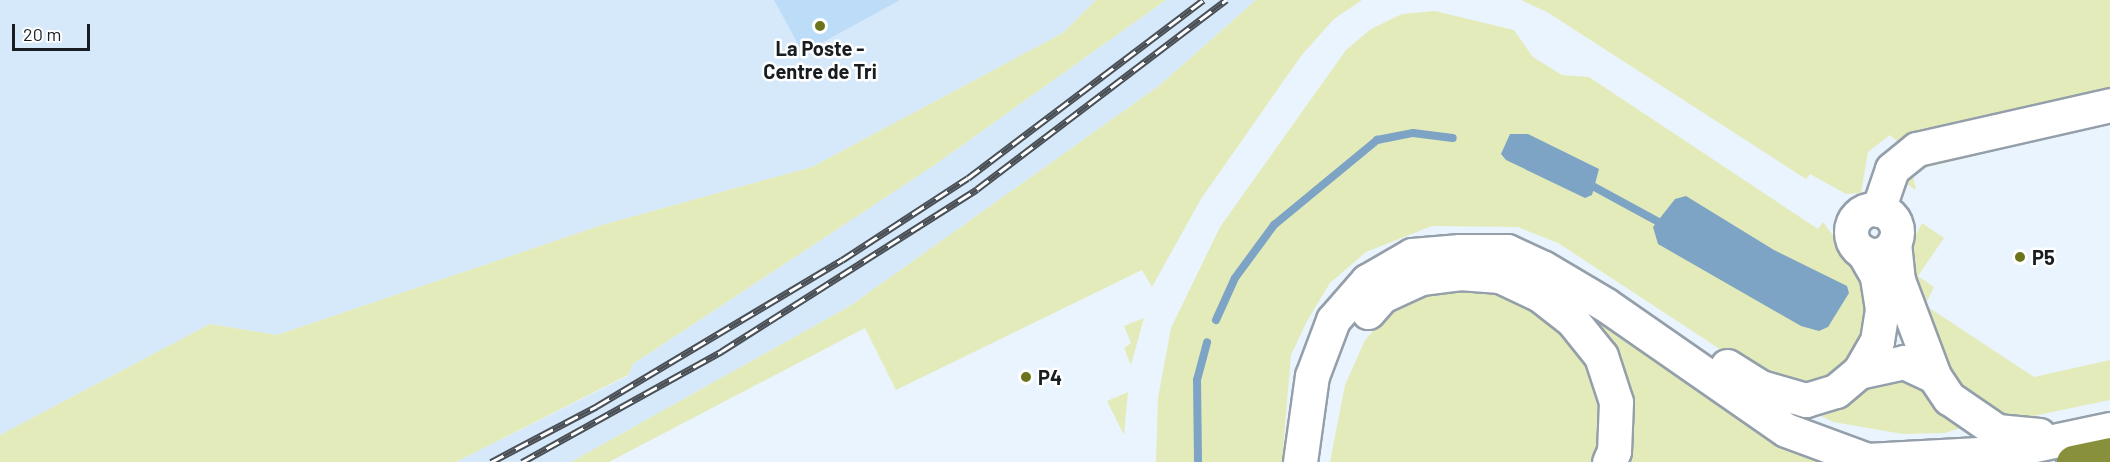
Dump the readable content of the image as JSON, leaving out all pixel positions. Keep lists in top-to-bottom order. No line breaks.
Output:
{"places":["La Poste - Centre de Tri","P5","P4"],"scale_bar":"20 m"}
